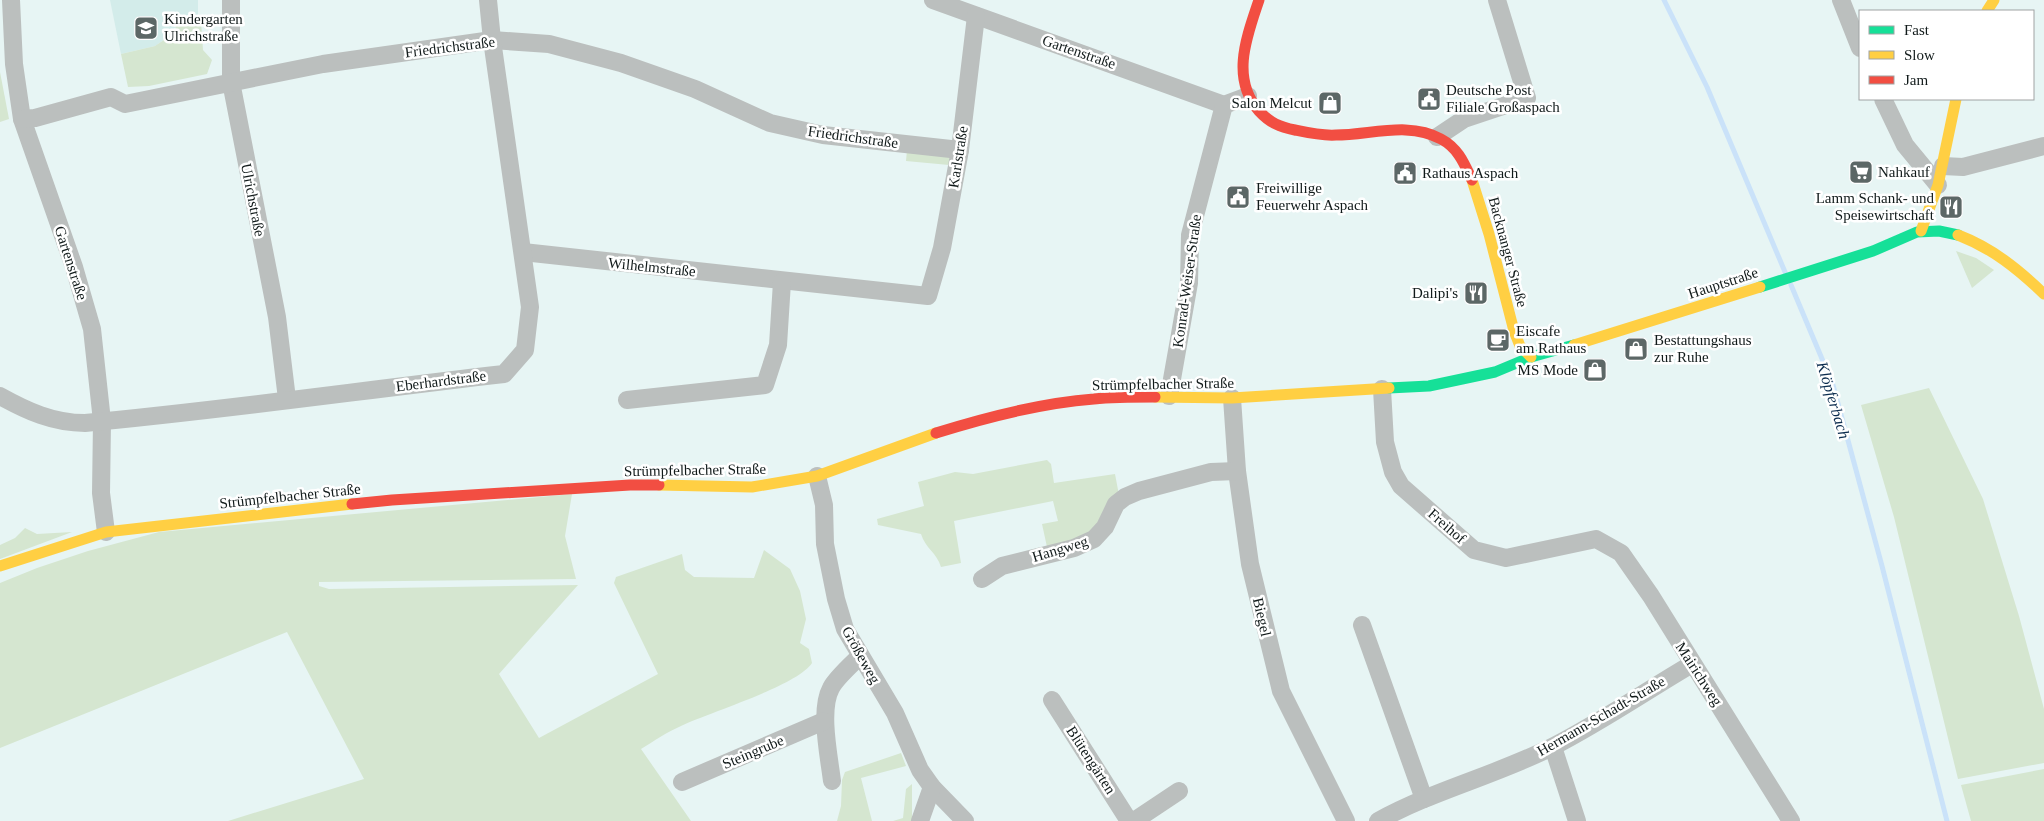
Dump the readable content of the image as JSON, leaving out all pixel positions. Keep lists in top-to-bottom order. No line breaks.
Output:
{"streets":{"street":["Friedrichstraße","Gartenstraße","Karlstraße","Ulrichstraße","Backnanger Straße","Wilhelmstraße","Konrad-Weiser-Straße","Hauptstraße","Eberhardstraße","Strümpfelbacher Straße","Freihof","Hangweg","Biegel","Größeweg","Mairichweg","Hermann-Schadt-Straße","Steingrube","Blütengärten"]},"crossings":[["Friedrichstraße","Gartenstraße"],["Friedrichstraße","Karlstraße"],["Friedrichstraße","Ulrichstraße"],["Friedrichstraße","Eberhardstraße"],["Gartenstraße","Karlstraße"],["Gartenstraße","Konrad-Weiser-Straße"],["Gartenstraße","Eberhardstraße"],["Gartenstraße","Strümpfelbacher Straße"],["Karlstraße","Wilhelmstraße"],["Ulrichstraße","Eberhardstraße"],["Backnanger Straße","Hauptstraße"],["Backnanger Straße","Strümpfelbacher Straße"],["Wilhelmstraße","Eberhardstraße"],["Konrad-Weiser-Straße","Strümpfelbacher Straße"],["Hauptstraße","Strümpfelbacher Straße"],["Strümpfelbacher Straße","Freihof"],["Strümpfelbacher Straße","Biegel"],["Strümpfelbacher Straße","Größeweg"],["Freihof","Mairichweg"],["Hangweg","Biegel"],["Mairichweg","Hermann-Schadt-Straße"]],"water":["Klöpferbach"],"places":{"school or university":["Kindergarten Ulrichstraße"],"public building":["Deutsche Post Filiale Großaspach","Rathaus Aspach","Freiwillige Feuerwehr Aspach"],"shop":["Salon Melcut","Bestattungshaus zur Ruhe","MS Mode"],"supermarket":["Nahkauf"],"restaurant":["Lamm Schank- und Speisewirtschaft","Dalipi's"],"cafe":["Eiscafe am Rathaus"]},"legend":["Fast","Slow","Jam"]}
